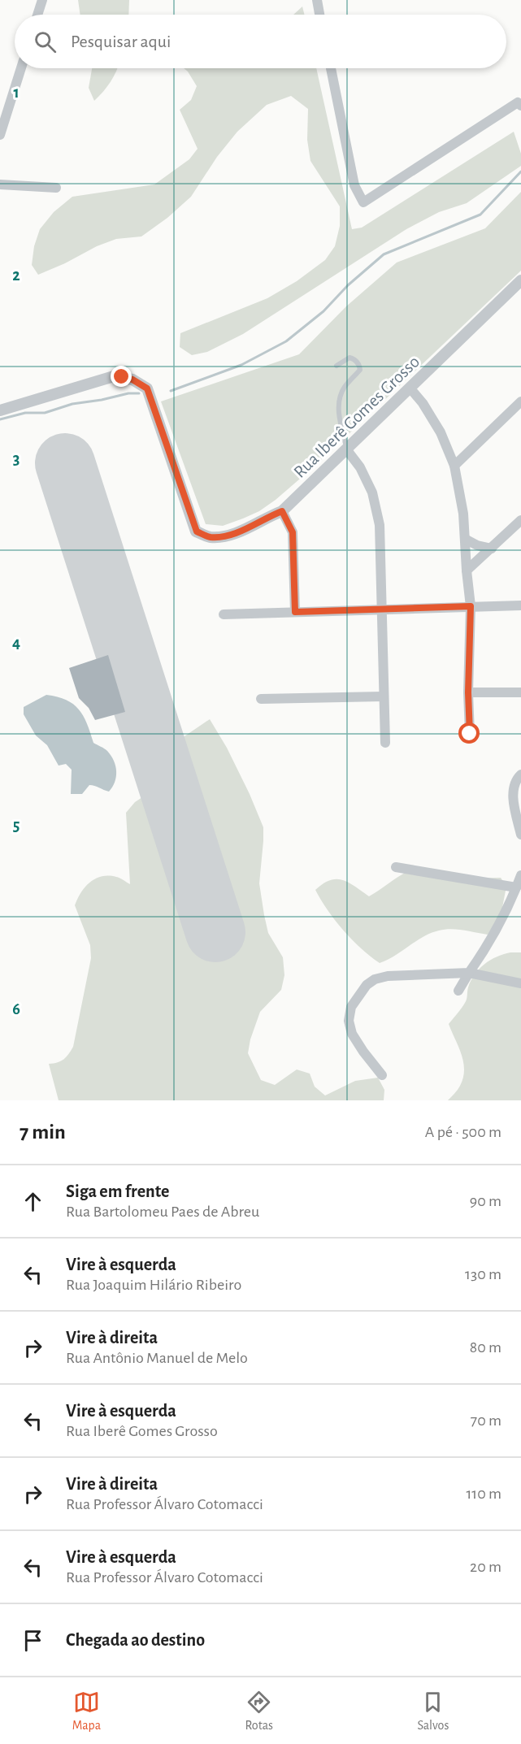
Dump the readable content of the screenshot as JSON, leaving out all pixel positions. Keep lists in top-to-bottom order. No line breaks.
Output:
{"streets":{"street":["Rua Iberê Gomes Grosso"]},"page":{"search":"Pesquisar aqui","heading":["7 min","A pé · 500 m"],"list":[["Siga em frente","Rua Bartolomeu Paes de Abreu","90 m"],["Vire à esquerda","Rua Joaquim Hilário Ribeiro","130 m"],["Vire à direita","Rua Antônio Manuel de Melo","80 m"],["Vire à esquerda","Rua Iberê Gomes Grosso","70 m"],["Vire à direita","Rua Professor Álvaro Cotomacci","110 m"],["Vire à esquerda","Rua Professor Álvaro Cotomacci","20 m"],"Chegada ao destino"],"nav":["Mapa","Rotas","Salvos"]},"grid":{"rows":["1","2","3","4","5","6"]}}
